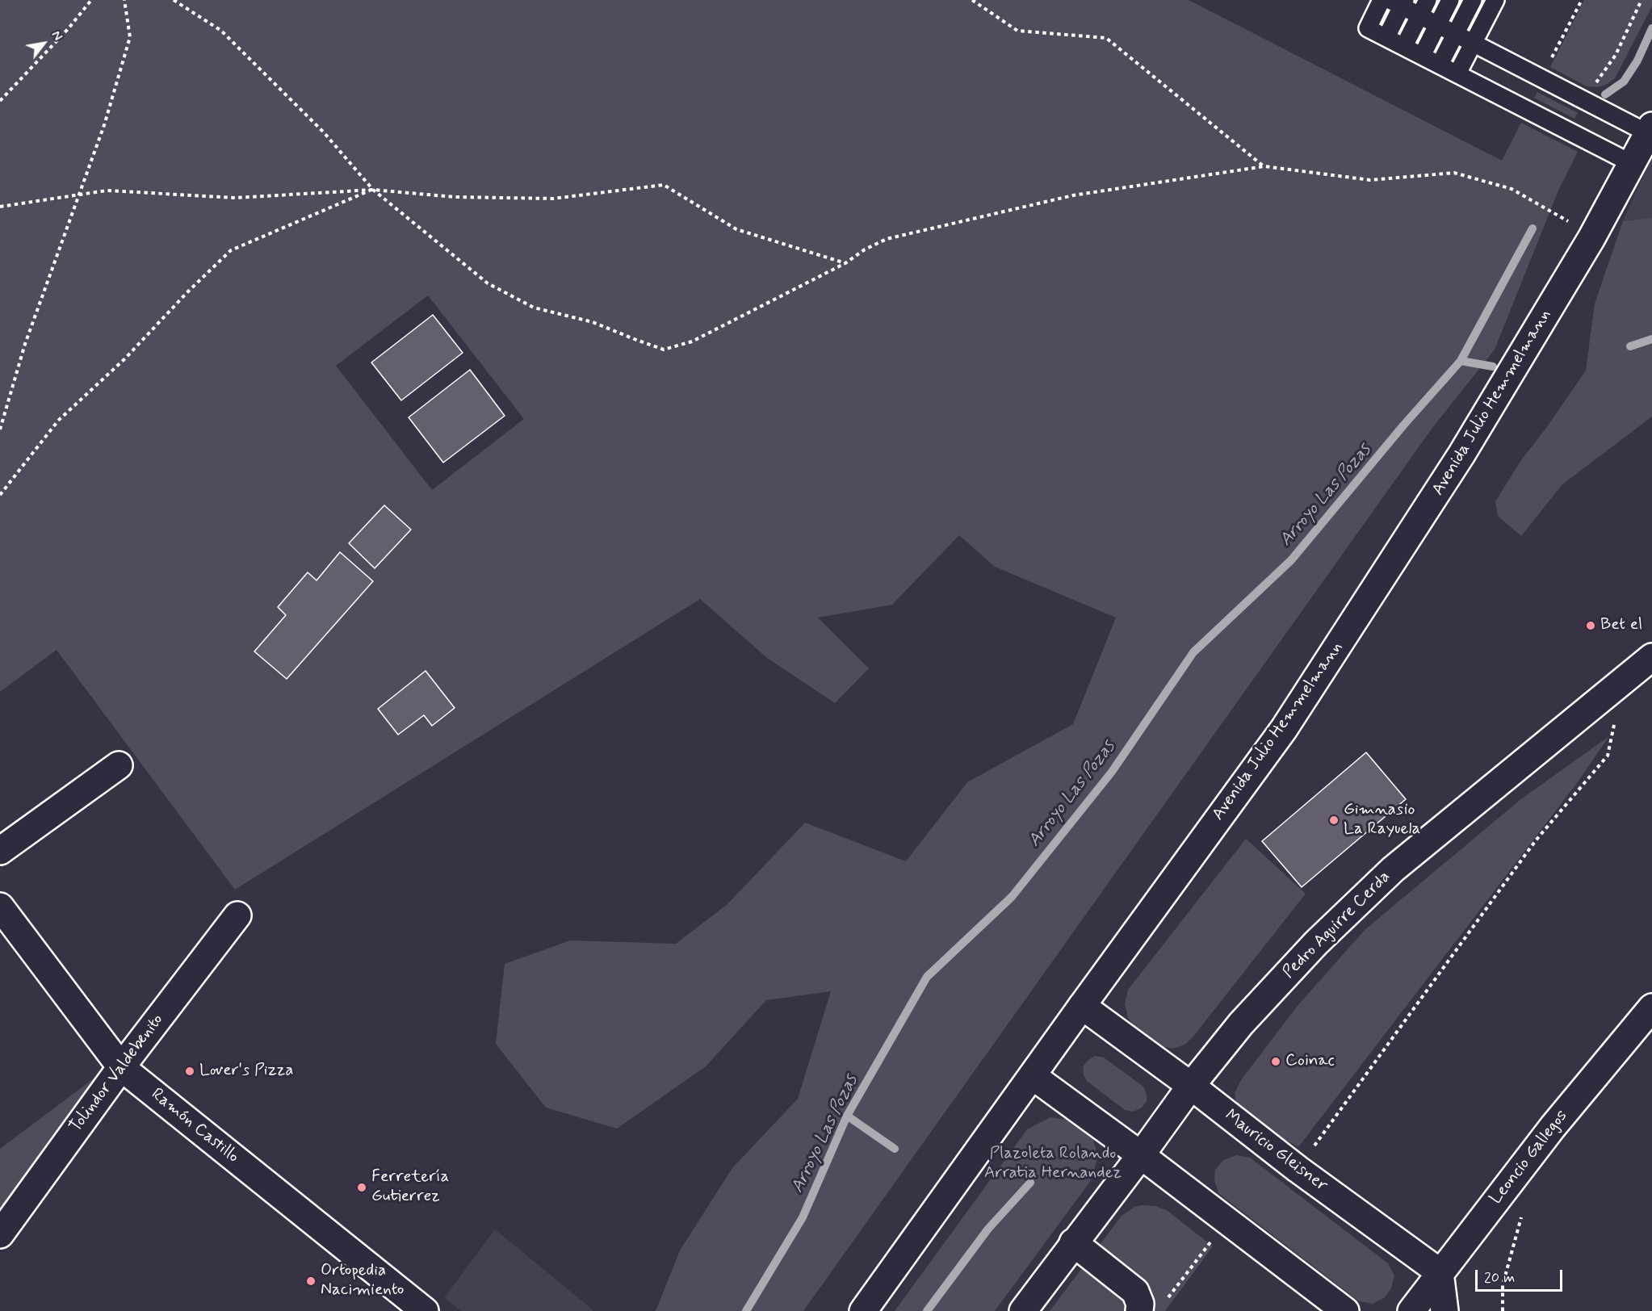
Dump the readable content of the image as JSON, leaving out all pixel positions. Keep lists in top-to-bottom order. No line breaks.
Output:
{"streets":{"main road":["Avenida Julio Hemmelmann","Pedro Aguirre Cerda","Tolindor Valdebenito","Ramón Castillo","Mauricio Gleisner","Leoncio Gallegos"]},"crossings":[["Avenida Julio Hemmelmann","Mauricio Gleisner"],["Pedro Aguirre Cerda","Mauricio Gleisner"],["Tolindor Valdebenito","Ramón Castillo"],["Mauricio Gleisner","Leoncio Gallegos"]],"water":["Arroyo Las Pozas"],"parks":["Plazoleta Rolando Arratia Hernandez"],"places":["Bet el","Gimnasio La Rayuela","Coinac","Lover's Pizza","Ferretería Gutierrez","Ortopedia Nacimiento"],"scale_bar":"20 m","north":"top right"}
